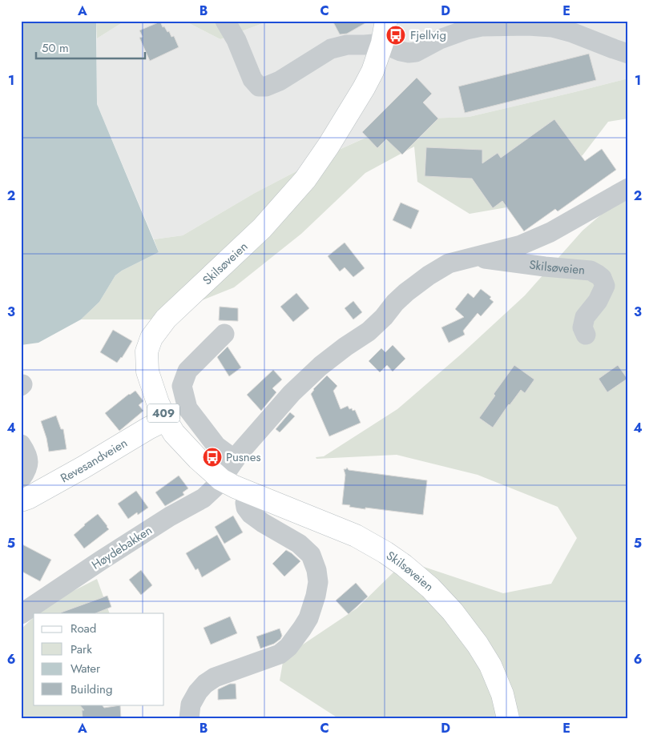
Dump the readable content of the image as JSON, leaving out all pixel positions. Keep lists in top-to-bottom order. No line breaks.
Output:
{"streets":{"main road":["Skilsøveien","409","Revesandveien"],"street":["Høydebakken"]},"crossings":[["Skilsøveien","Revesandveien"],["Skilsøveien","Høydebakken"]],"places":{"bus stop":["Fjellvig","Pusnes"]},"legend":["Road","Park","Water","Building"],"scale_bar":"50 m","grid":{"columns":["A","B","C","D","E"],"rows":["1","2","3","4","5","6"]}}
